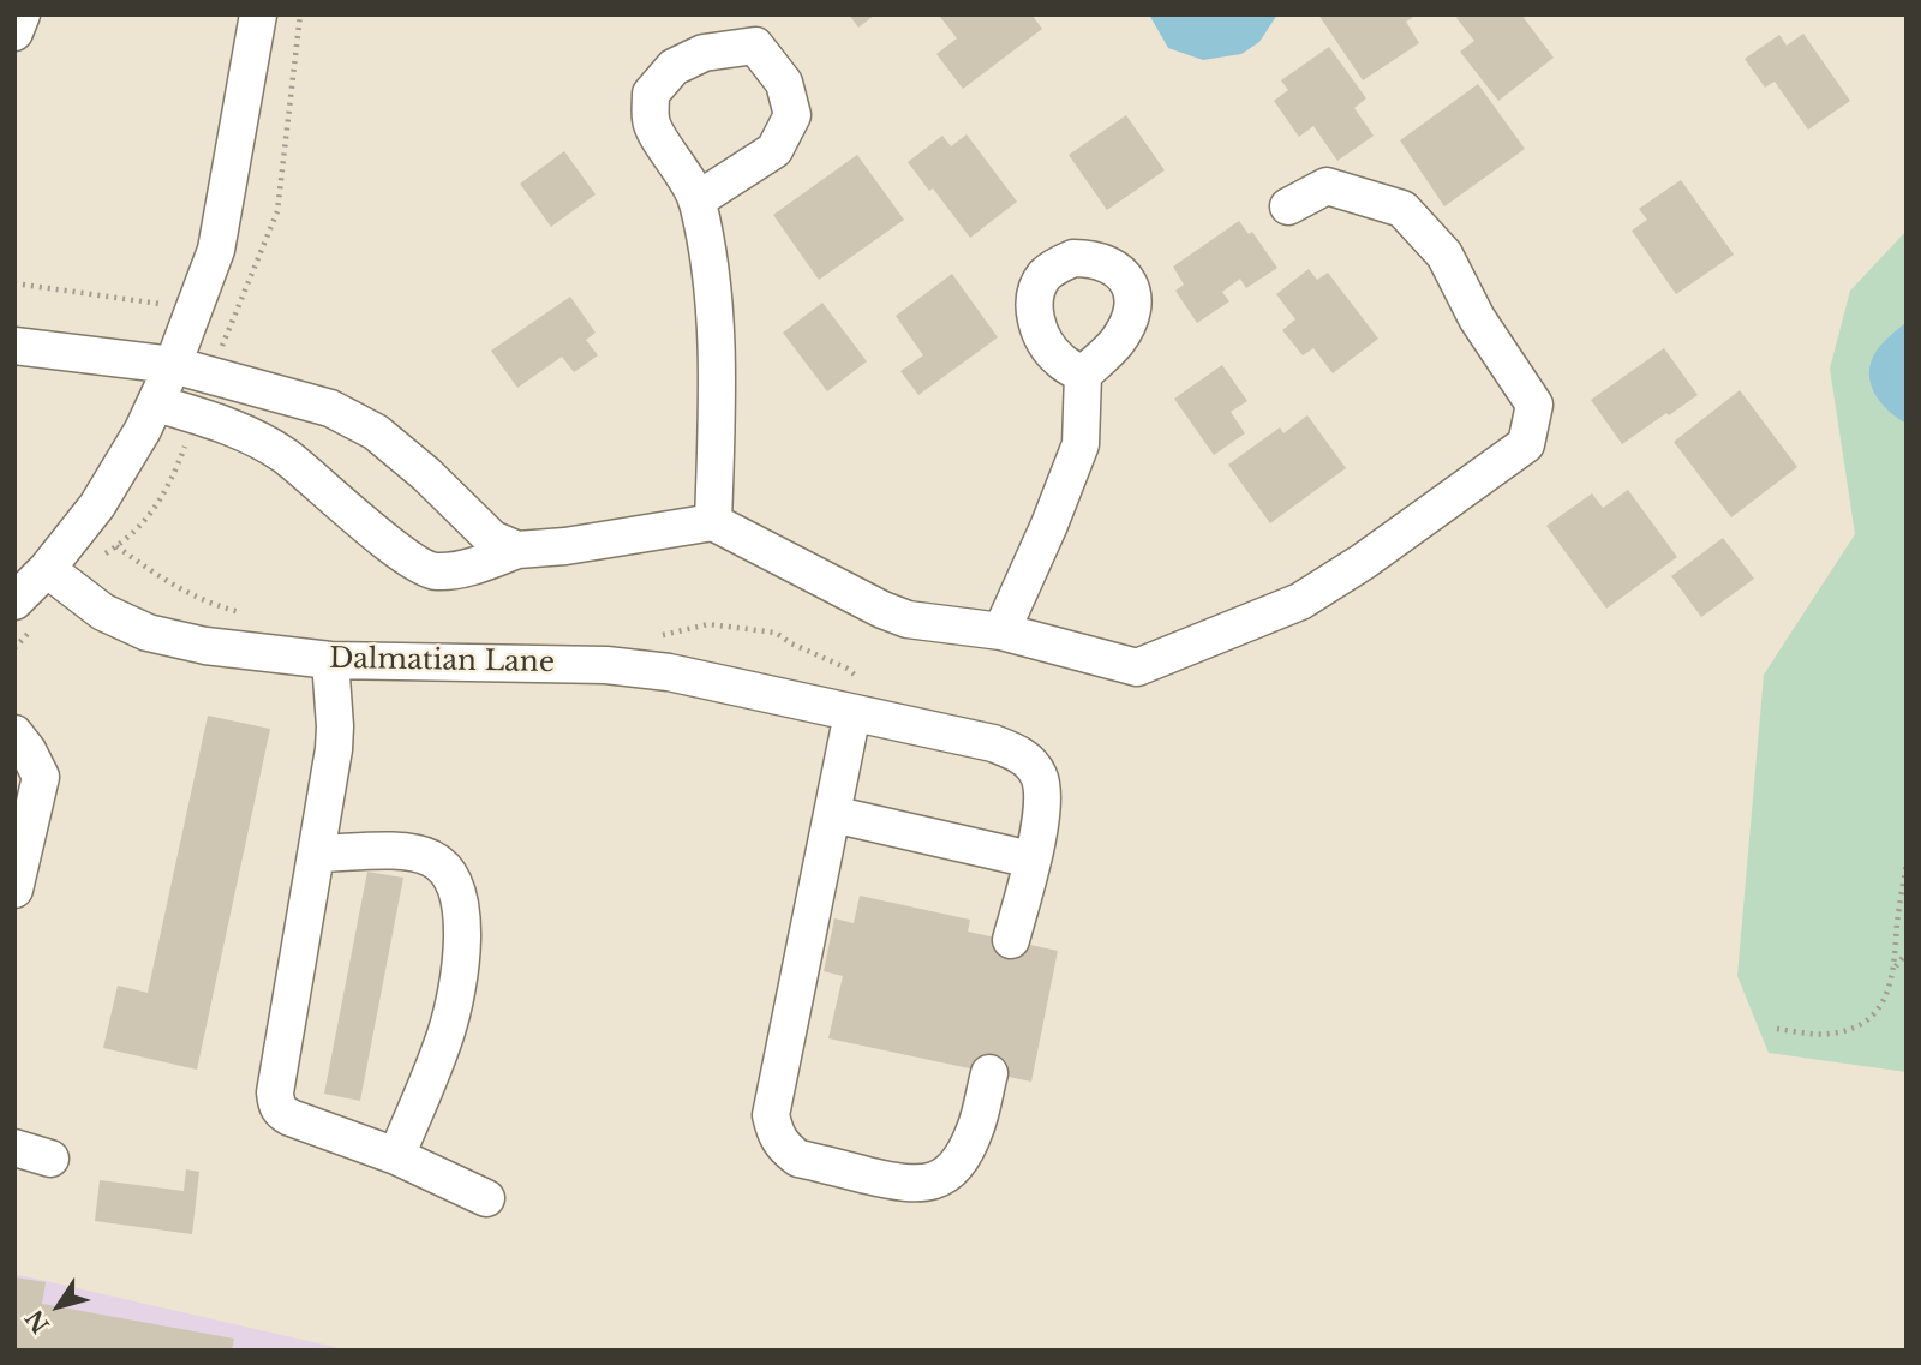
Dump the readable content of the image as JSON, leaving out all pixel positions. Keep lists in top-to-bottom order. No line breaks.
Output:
{"streets":{"street":["Dalmatian Lane"]},"north":"bottom left"}
